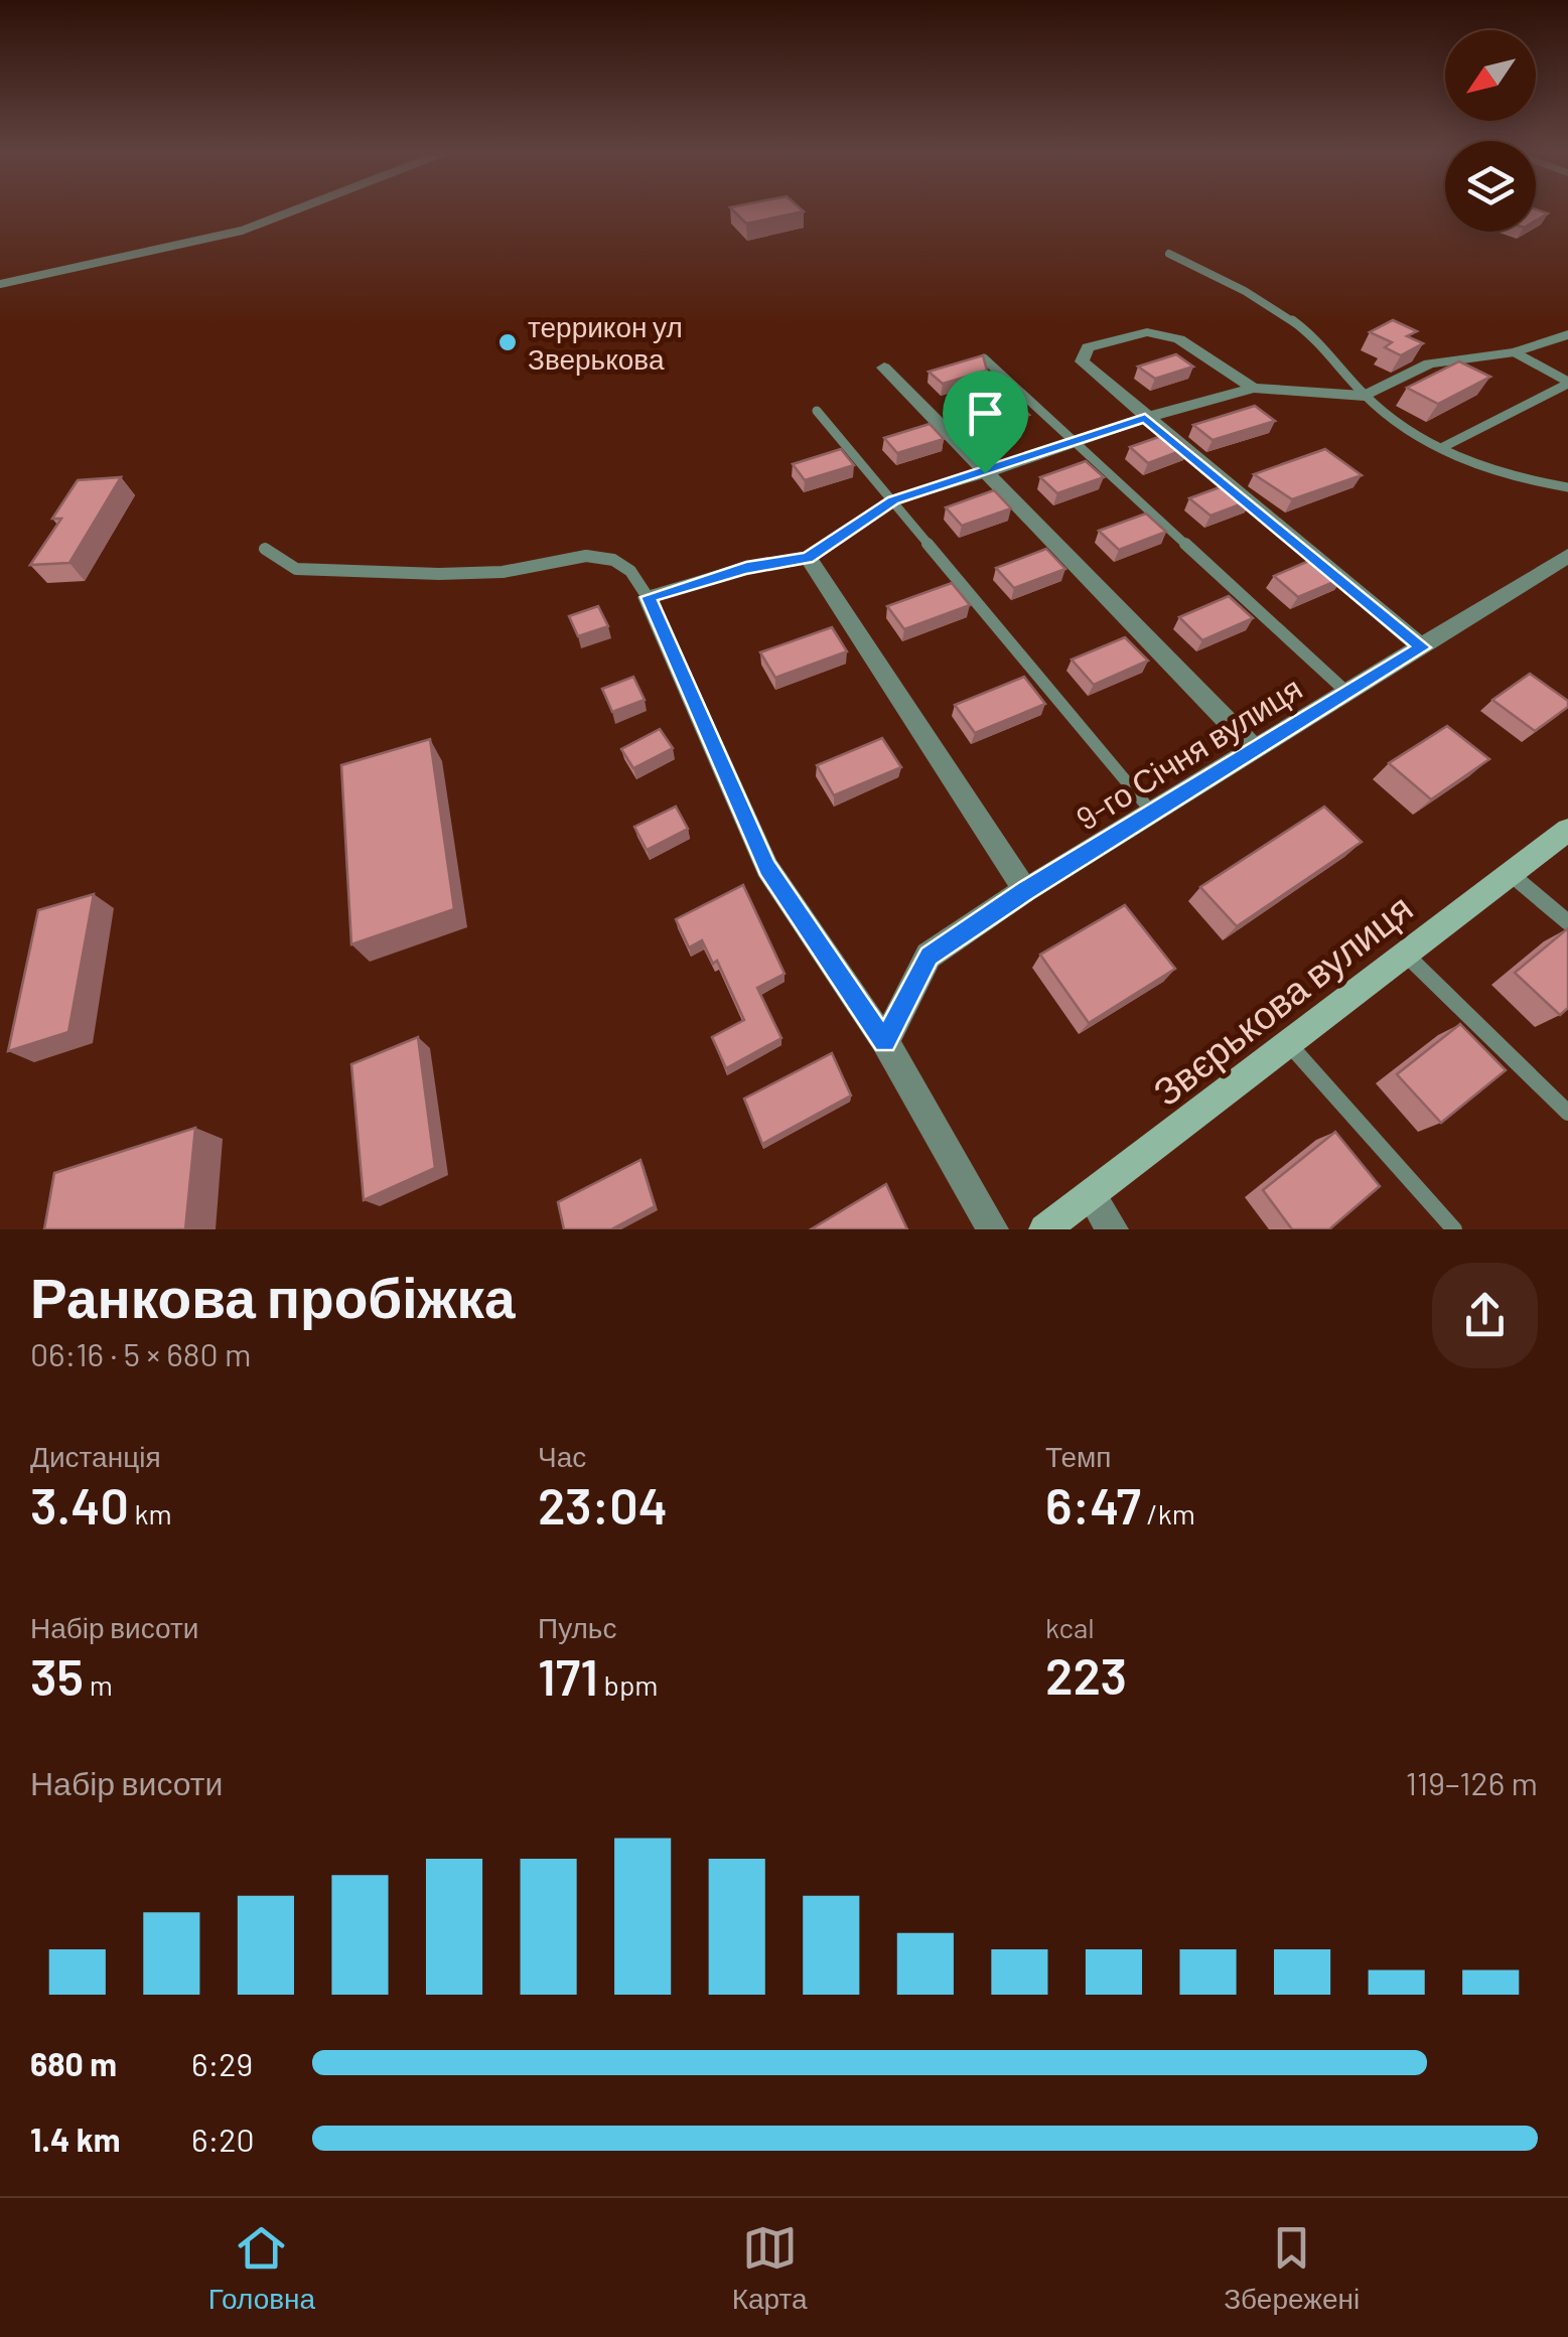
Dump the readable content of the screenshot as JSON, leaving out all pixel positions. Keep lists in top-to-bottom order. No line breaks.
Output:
{"streets":{"street":["9-го Січня вулиця","Звєрькова вулиця"]},"places":["террикон ул Зверькова"],"north":"bottom left","page":{"heading":["Ранкова пробіжка","06:16 · 5 × 680 m"],"stats":[["Дистанція","3.40 km"],["Час","23:04"],["Темп","6:47 /km"],["Набір висоти","35 m"],["Пульс","171 bpm"],["kcal","223"]],"chart":["Набір висоти","119–126 m"],"list":[{"name":"680 m","note":"6:29"},{"name":"1.4 km","note":"6:20"}],"tabs":["Головна","Карта","Збережені"]}}
